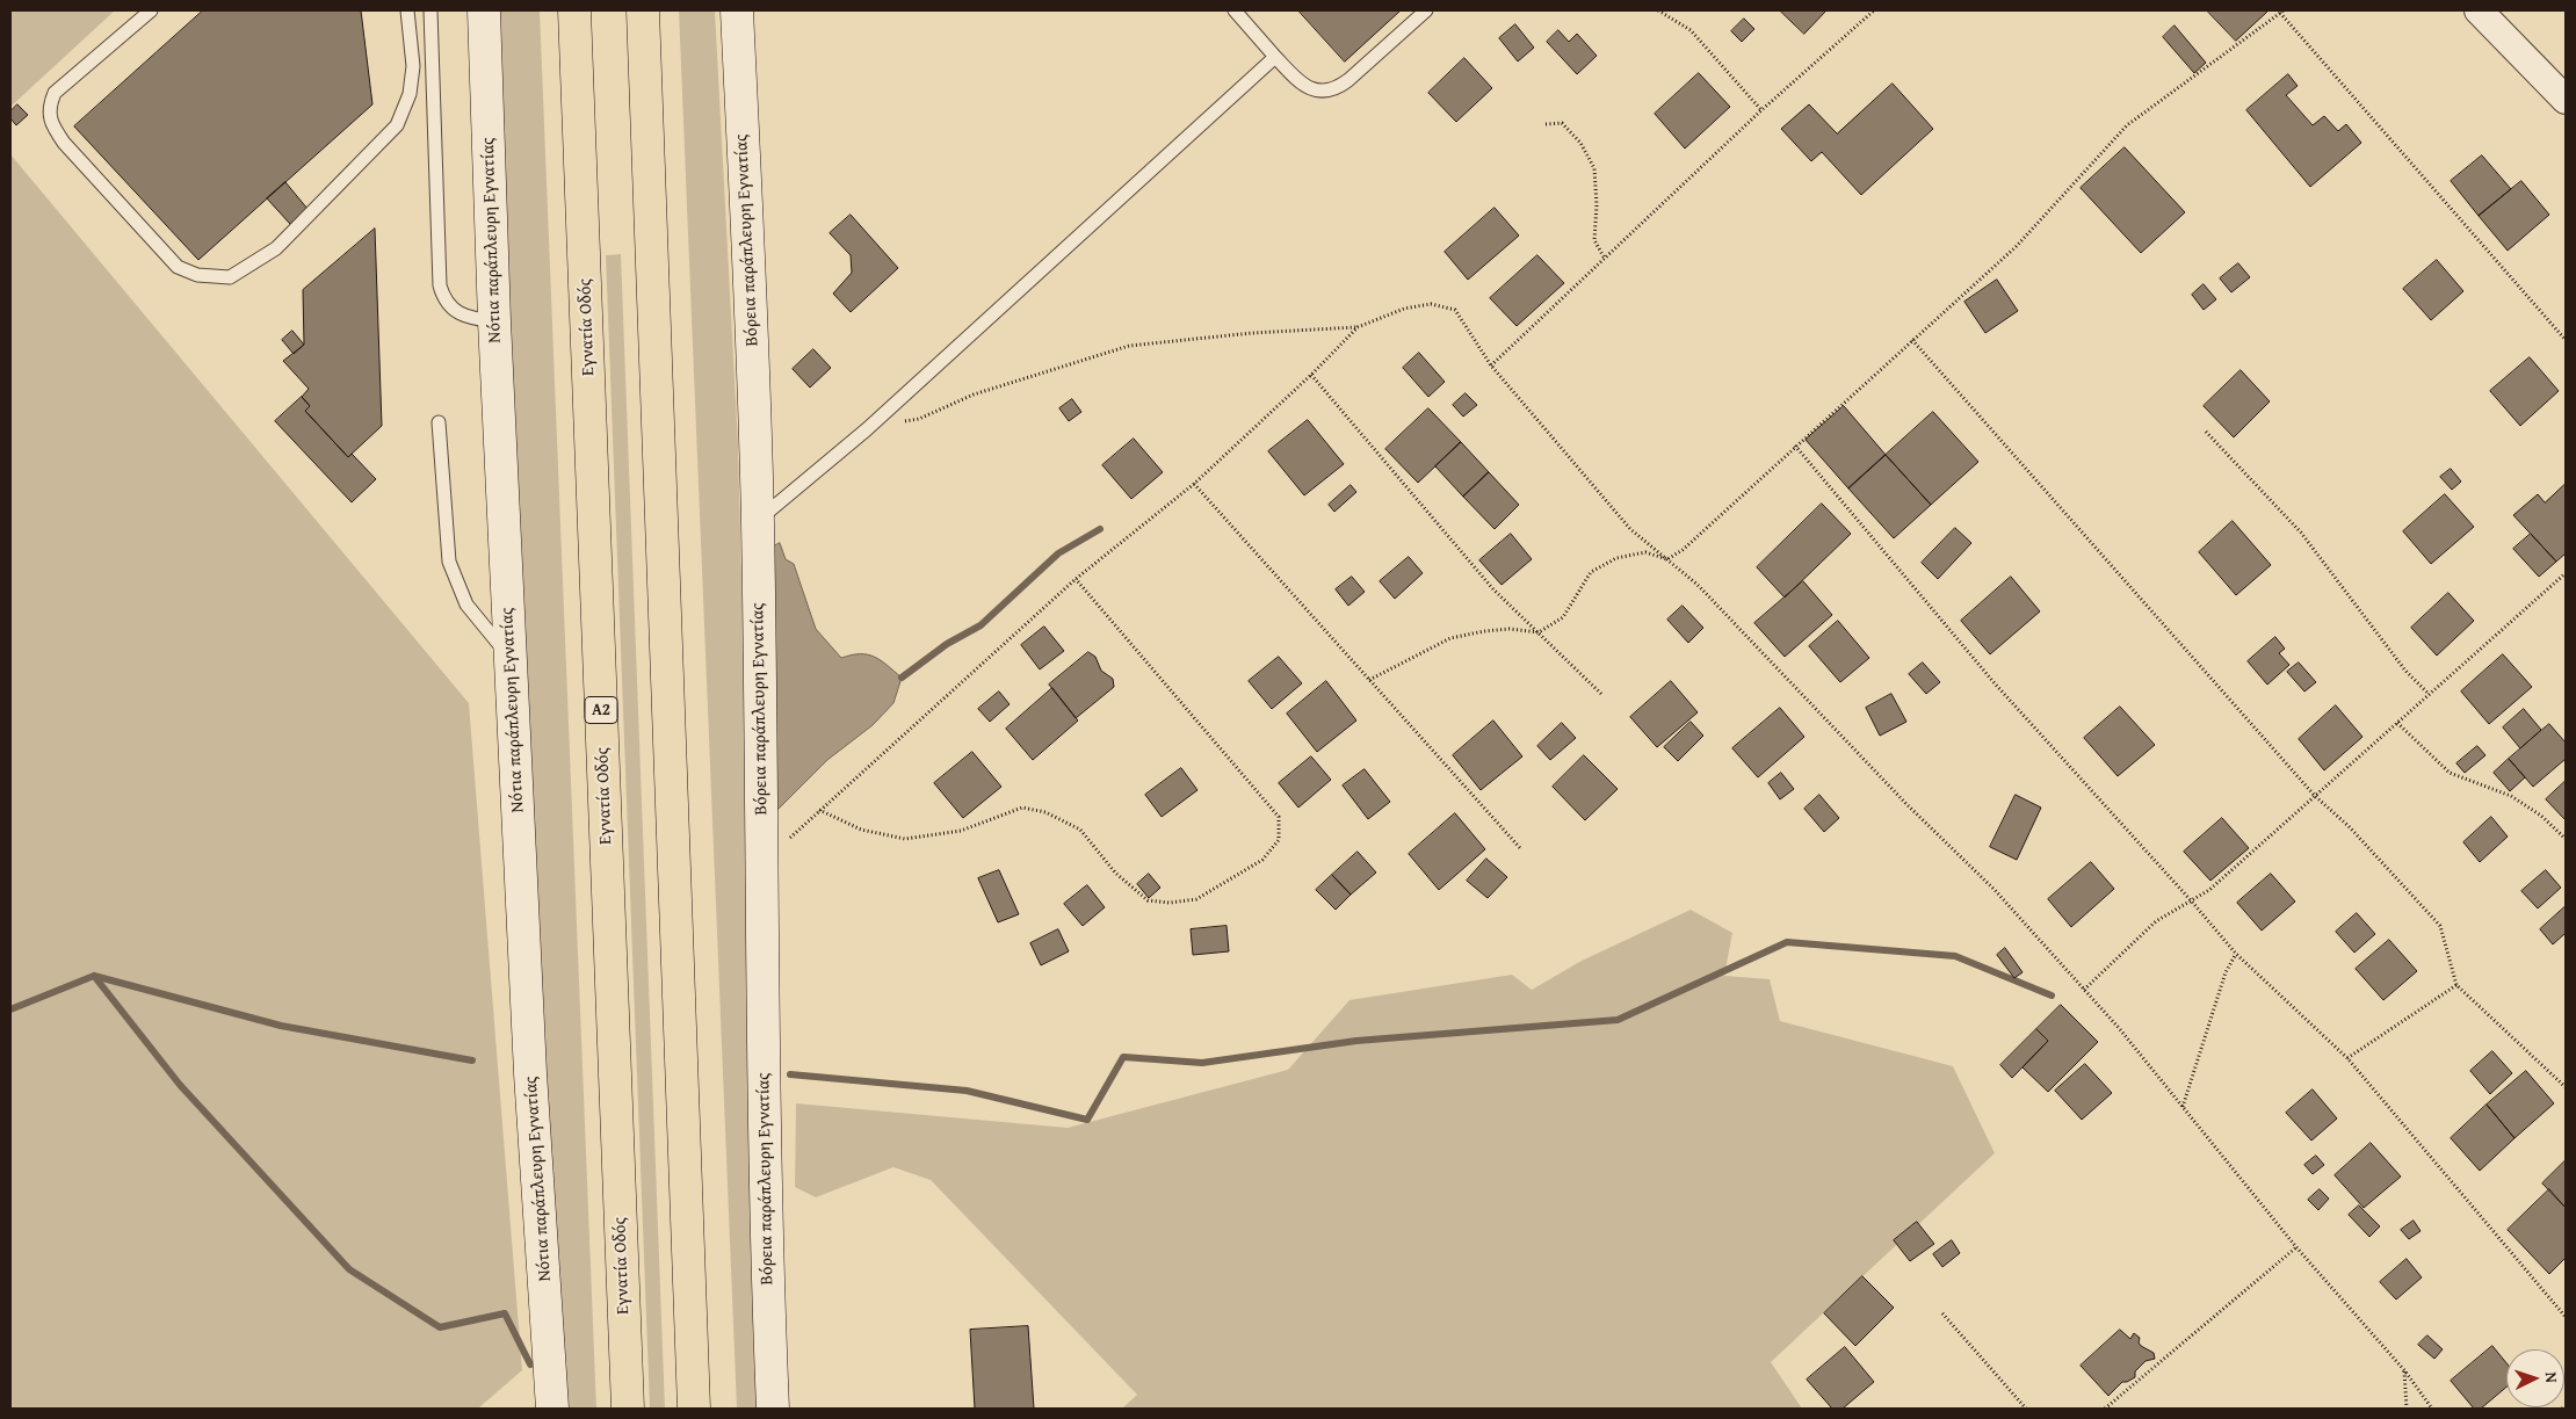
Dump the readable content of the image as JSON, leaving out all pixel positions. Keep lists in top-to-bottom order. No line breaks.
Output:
{"streets":{"highway":["Εγνατία Οδός","Α2"],"street":["Νότια παράπλευρη Εγνατίας","Βόρεια παράπλευρη Εγνατίας"]},"north":"right"}
